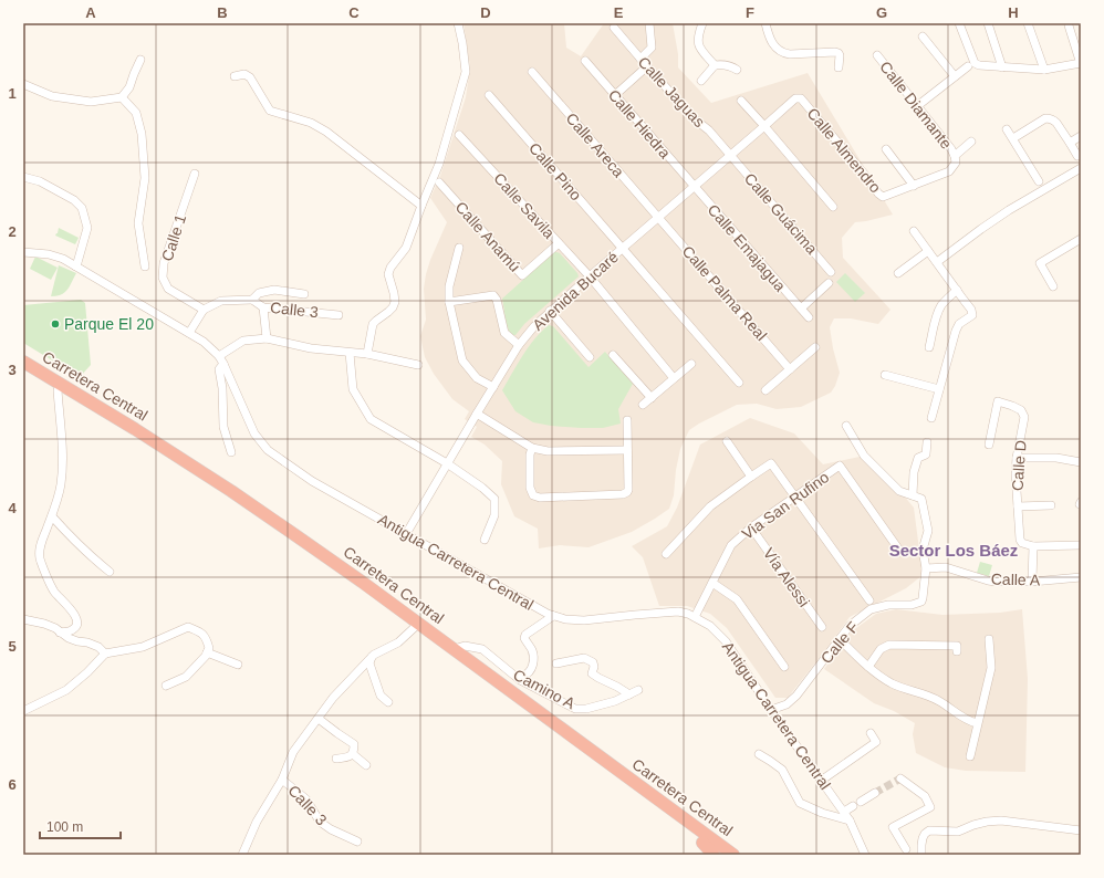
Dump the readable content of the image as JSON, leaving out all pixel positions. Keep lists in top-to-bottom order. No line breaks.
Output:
{"streets":{"highway":["Carretera Central"],"street":["Calle Jaguas","Calle Diamante","Calle Hiedra","Calle Areca","Calle Almendro","Calle Pino","Calle Savila","Calle Guácima","Calle Anamú","Calle 1","Calle Emajagua","Avenida Bucaré","Calle Palma Real","Calle 3","Calle D","Via San Rufino","Antigua Carretera Central","Vía Alessi","Calle A","Calle F","Camino A"]},"crossings":[["Calle Jaguas","Calle Guácima"],["Calle Jaguas","Avenida Bucaré"],["Calle Hiedra","Calle Emajagua"],["Calle Hiedra","Avenida Bucaré"],["Calle Areca","Avenida Bucaré"],["Calle Areca","Calle Palma Real"],["Calle Almendro","Avenida Bucaré"],["Calle Pino","Avenida Bucaré"],["Calle Savila","Calle Anamú"],["Calle Savila","Avenida Bucaré"],["Calle Guácima","Avenida Bucaré"],["Calle Emajagua","Avenida Bucaré"],["Avenida Bucaré","Calle Palma Real"],["Avenida Bucaré","Antigua Carretera Central"],["Carretera Central","Camino A"],["Via San Rufino","Antigua Carretera Central"],["Via San Rufino","Vía Alessi"],["Antigua Carretera Central","Calle F"],["Calle A","Calle F"]],"districts":["Sector Los Báez"],"places":["Parque El 20"],"scale_bar":"100 m","grid":{"columns":["A","B","C","D","E","F","G","H"],"rows":["1","2","3","4","5","6"]}}
